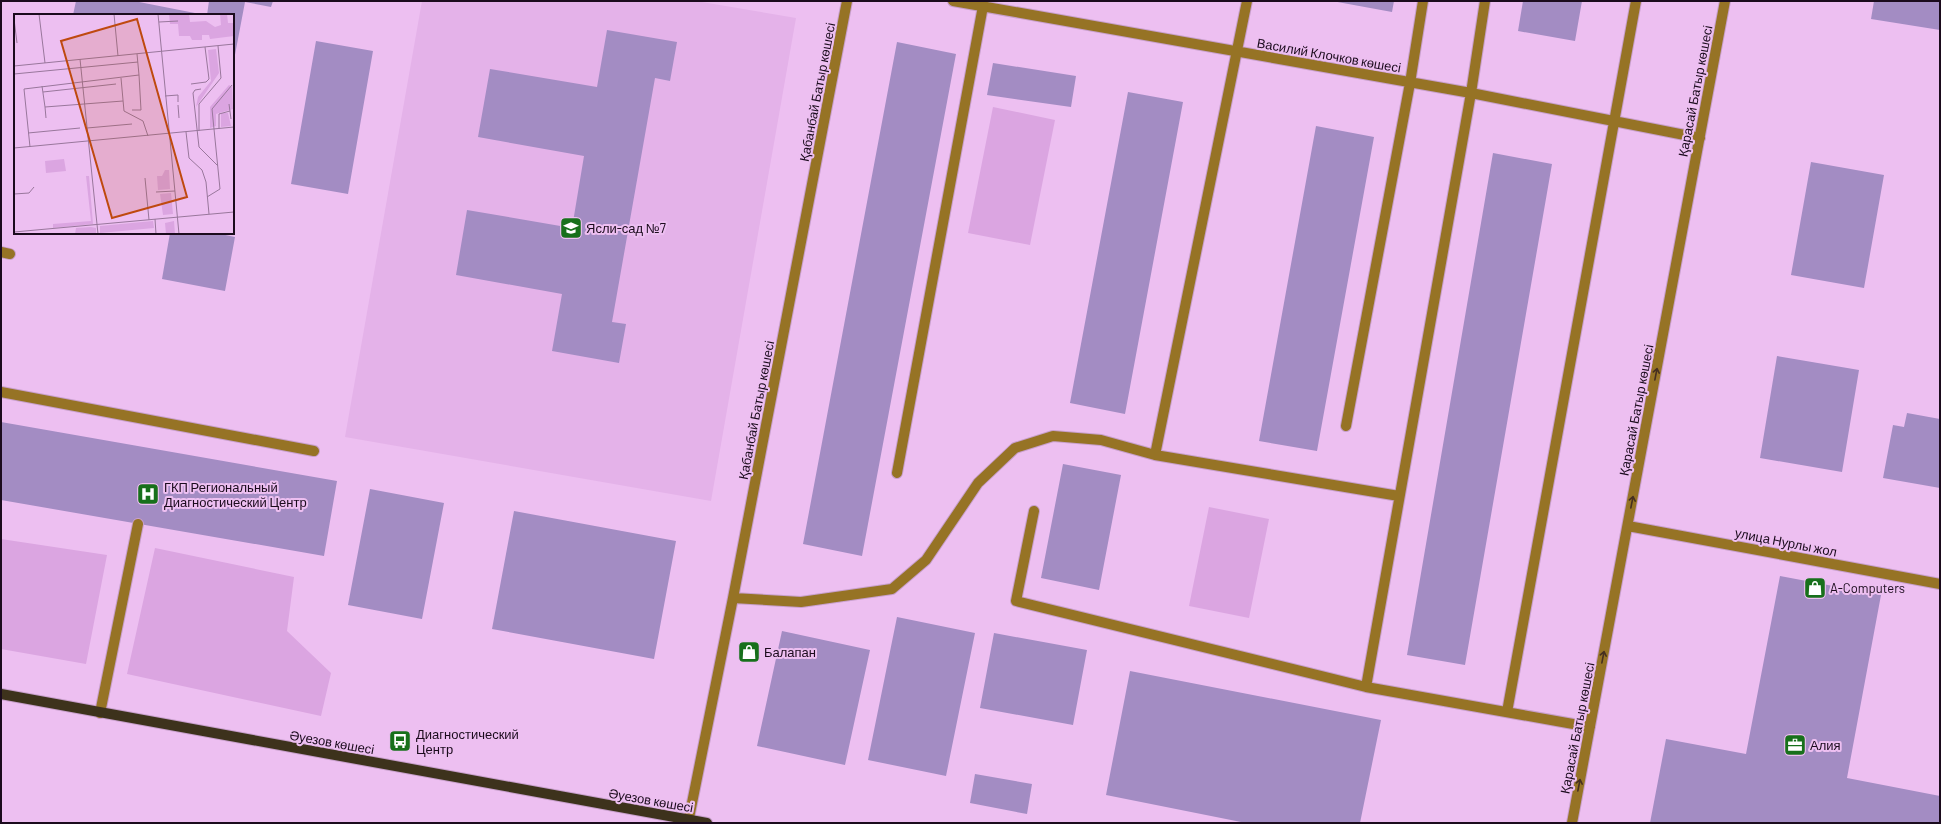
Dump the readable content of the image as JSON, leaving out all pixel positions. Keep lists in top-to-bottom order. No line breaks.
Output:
{"streets":{"main road":["Әуезов көшесі"],"street":["Василий Клочков көшесі","Қарасай Батыр көшесі","Қабанбай Батыр көшесі","улица Нурлы жол"]},"crossings":[["Василий Клочков көшесі","Қарасай Батыр көшесі"],["Қарасай Батыр көшесі","улица Нурлы жол"],["Қабанбай Батыр көшесі","Әуезов көшесі"]],"places":{"school or university":["Ясли-сад №7"],"hospital":["ГКП Региональный Диагностический Центр"],"shop":["A-Computers","Балапан"],"bus stop":["Диагностический Центр"],"office":["Алия"]}}
